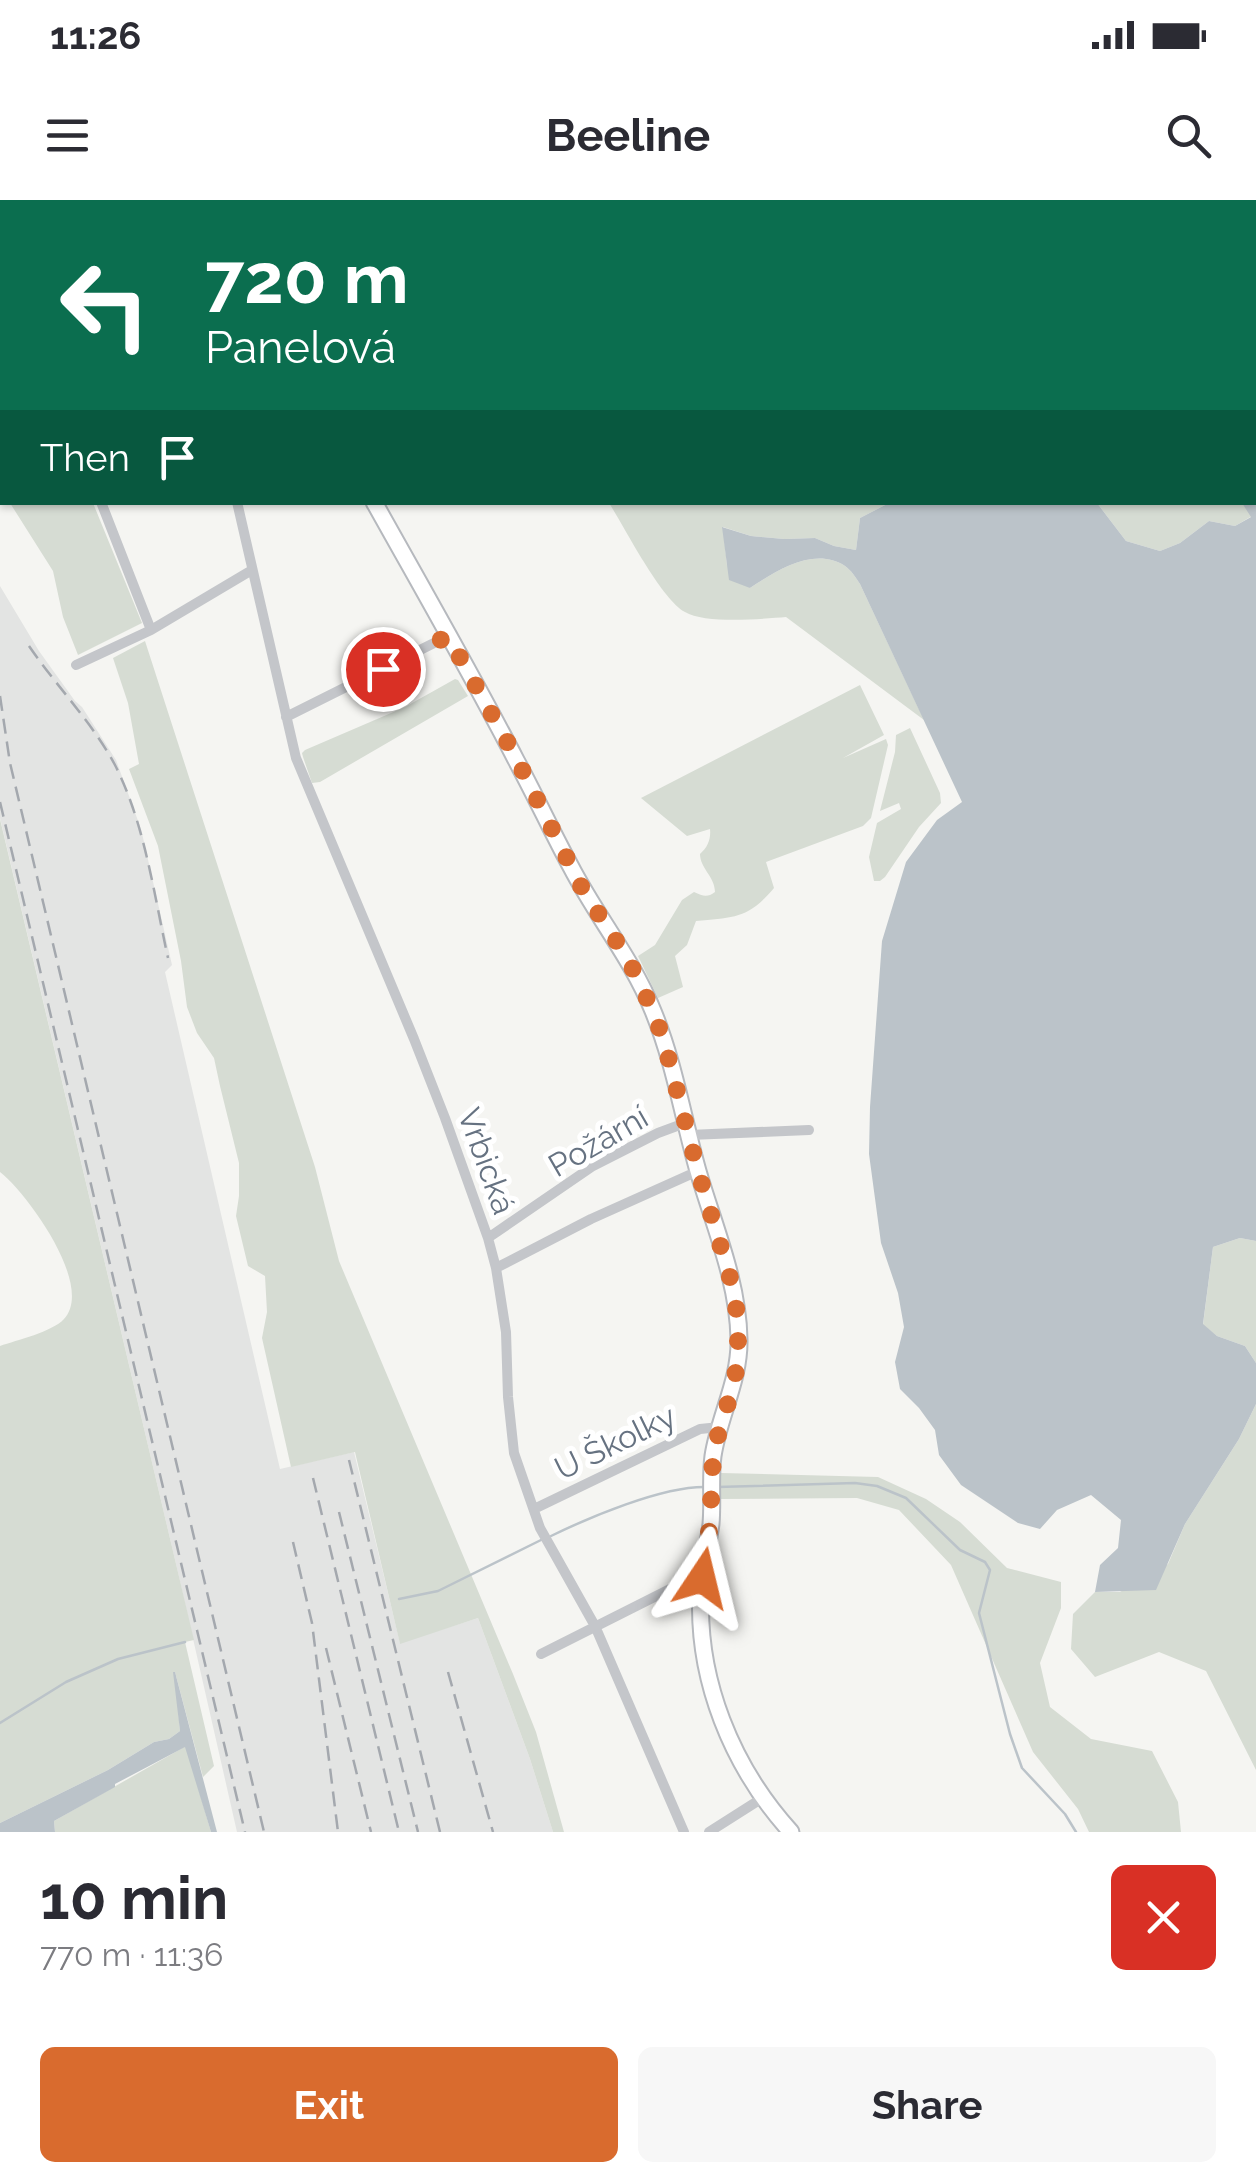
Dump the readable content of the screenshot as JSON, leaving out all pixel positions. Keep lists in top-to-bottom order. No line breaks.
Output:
{"streets":{"street":["Požární","Vrbická","U Školky"]},"crossings":[["Požární","Vrbická"],["Vrbická","U Školky"]],"page":{"status":"11:26","header":"Beeline","turn":["720 m","Panelová"],"then":"Then","heading":["10 min","770 m · 11:36"],"buttons":["Exit","Share"]}}
